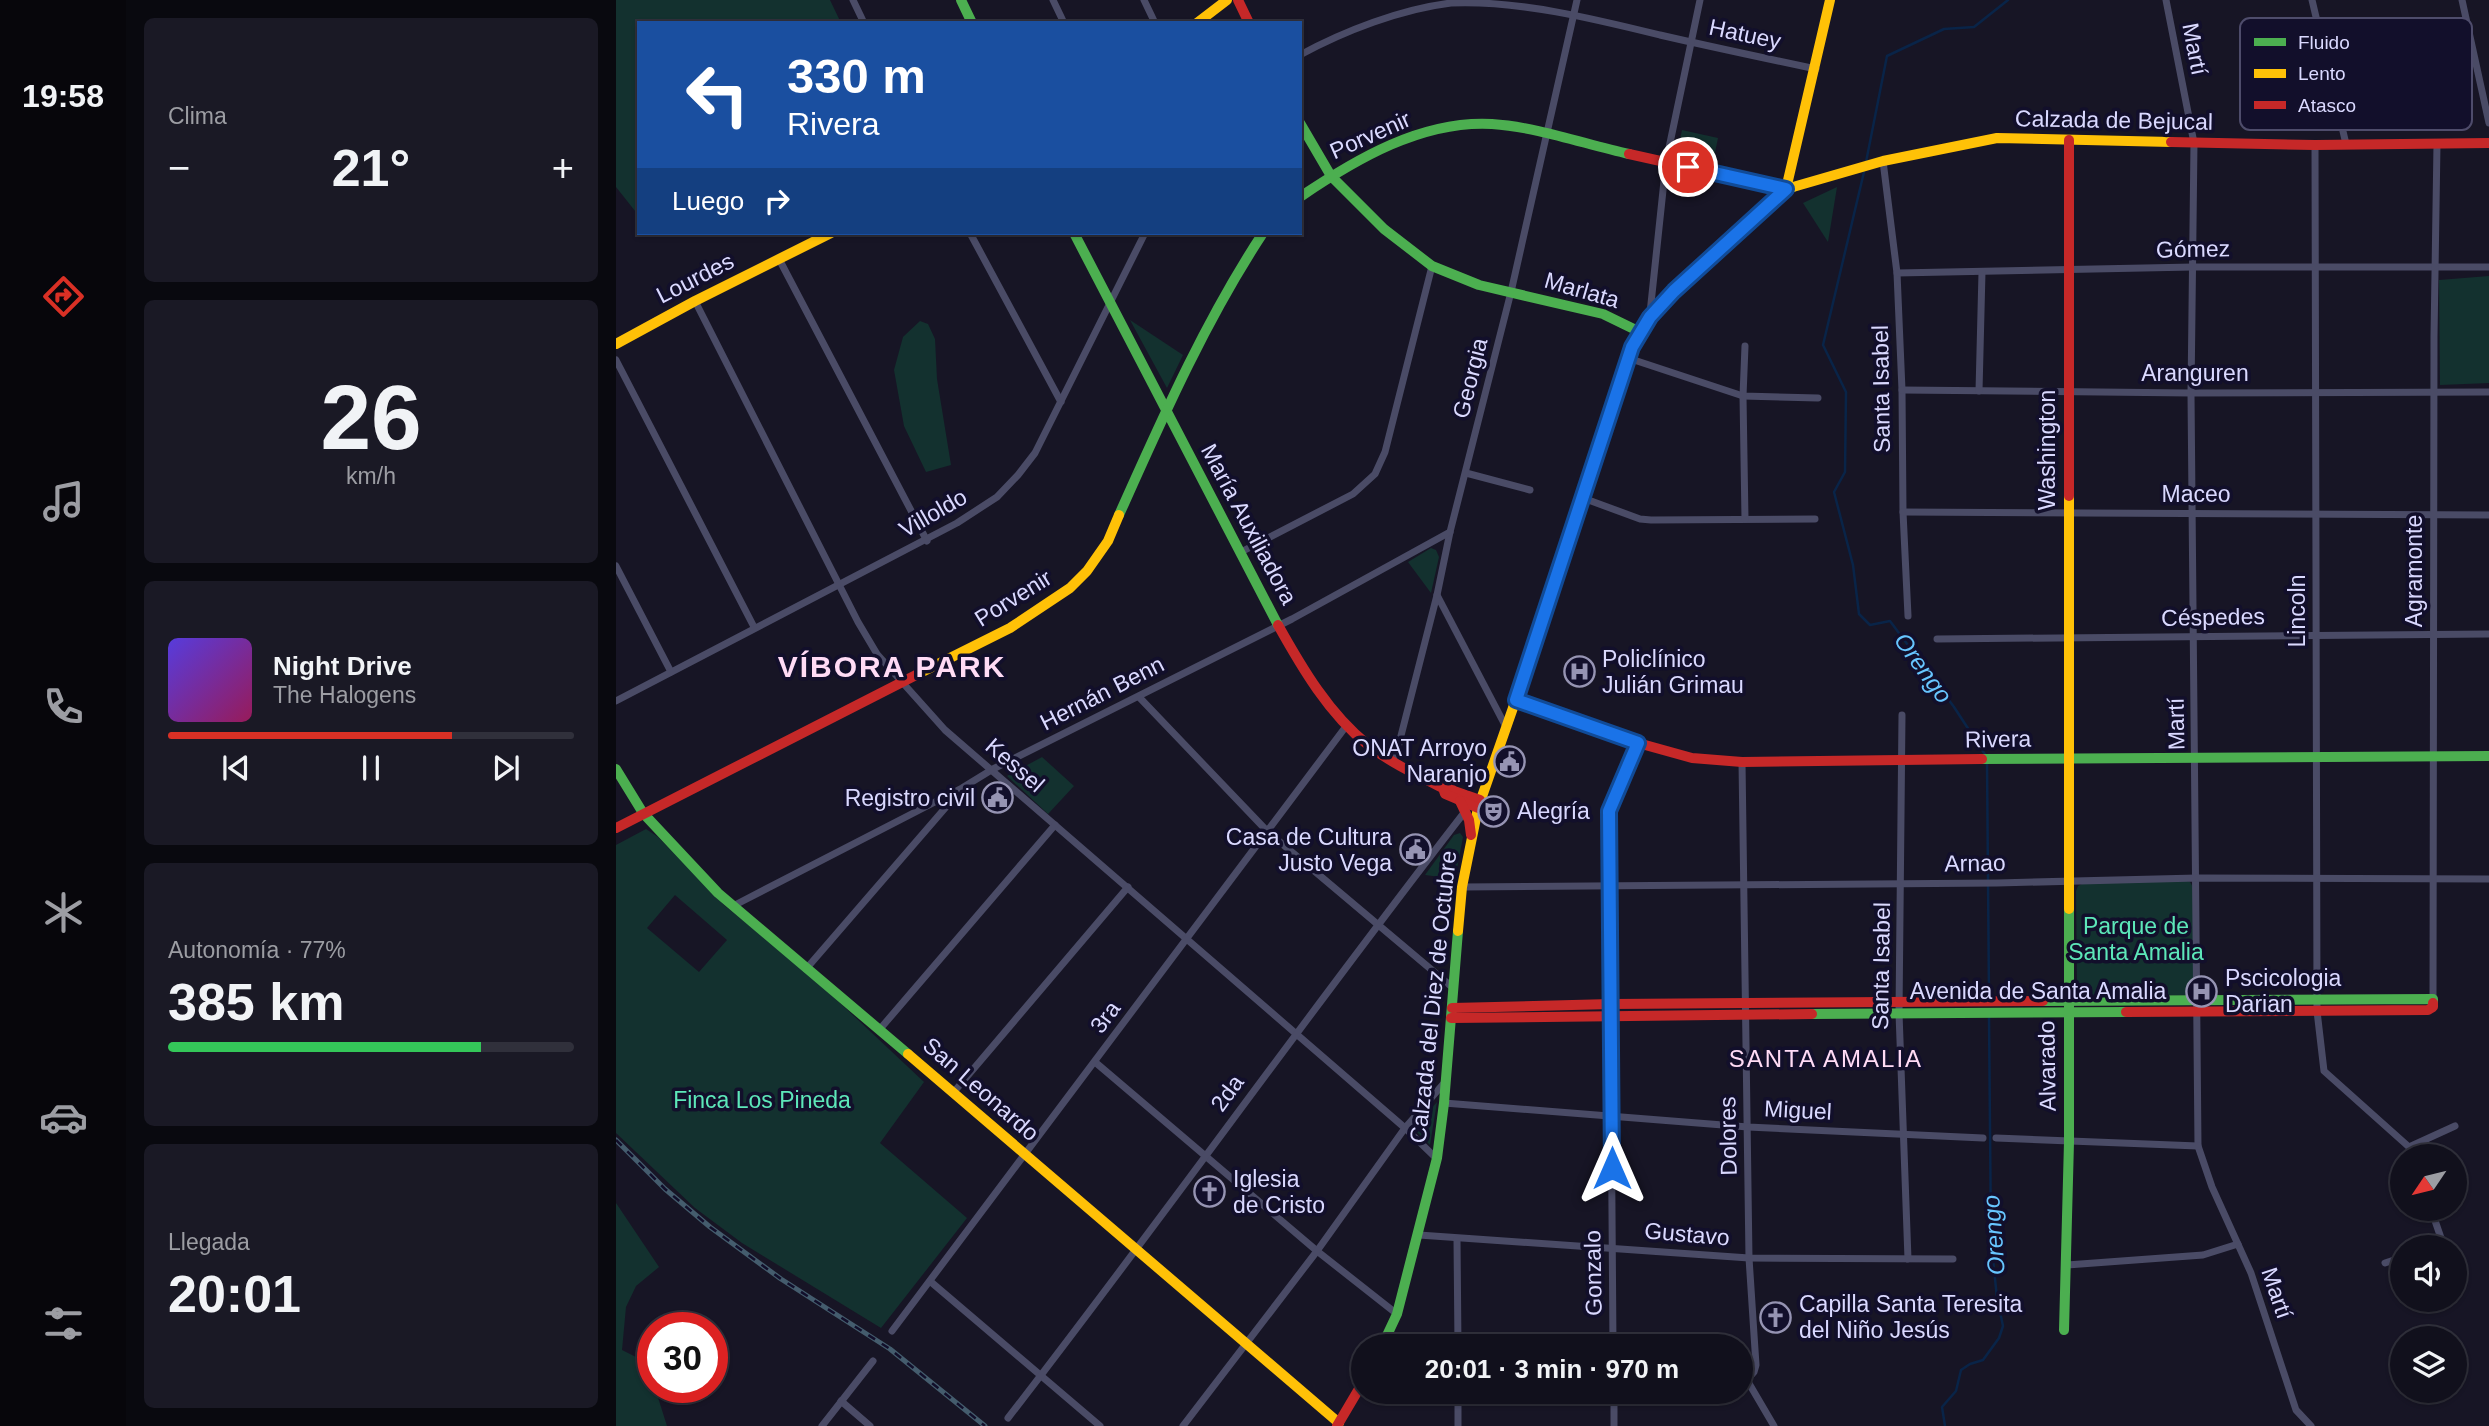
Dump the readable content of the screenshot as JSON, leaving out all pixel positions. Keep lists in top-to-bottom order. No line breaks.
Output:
{"streets":{"street":["Hatuey","Martí","Calzada de Bejucal","Porvenir","Gómez","Lourdes","Marlata","Aranguren","Georgia","Santa Isabel","Washington","Maceo","Villoldo","María Auxiliadora","Agramonte","Lincoln","Céspedes","Hernán Benn","Rivera","Kessel","Arnao","Avenida de Santa Amalia","Calzada del Diez de Octubre","3ra","Alvarado","San Leonardo","2da","Miguel","Dolores","Gustavo","Gonzalo"]},"crossings":[["Hatuey","Georgia"],["Martí","Calzada de Bejucal"],["Martí","Gómez"],["Martí","Aranguren"],["Martí","Maceo"],["Martí","Céspedes"],["Martí","Rivera"],["Martí","Arnao"],["Martí","Avenida de Santa Amalia"],["Calzada de Bejucal","Porvenir"],["Calzada de Bejucal","Santa Isabel"],["Calzada de Bejucal","Washington"],["Calzada de Bejucal","Agramonte"],["Calzada de Bejucal","Lincoln"],["Calzada de Bejucal","Calzada del Diez de Octubre"],["Porvenir","Marlata"],["Porvenir","Georgia"],["Porvenir","María Auxiliadora"],["Porvenir","Kessel"],["Porvenir","Calzada del Diez de Octubre"],["Porvenir","San Leonardo"],["Gómez","Santa Isabel"],["Gómez","Washington"],["Gómez","Agramonte"],["Gómez","Lincoln"],["Lourdes","Kessel"],["Marlata","Georgia"],["Marlata","Calzada del Diez de Octubre"],["Aranguren","Santa Isabel"],["Aranguren","Washington"],["Aranguren","Agramonte"],["Aranguren","Lincoln"],["Georgia","María Auxiliadora"],["Georgia","Hernán Benn"],["Santa Isabel","Maceo"],["Santa Isabel","Rivera"],["Santa Isabel","Arnao"],["Santa Isabel","Avenida de Santa Amalia"],["Santa Isabel","Miguel"],["Santa Isabel","Gustavo"],["Washington","Maceo"],["Washington","Céspedes"],["Washington","Rivera"],["Washington","Alvarado"],["Maceo","Agramonte"],["Maceo","Lincoln"],["Villoldo","María Auxiliadora"],["Villoldo","Kessel"],["María Auxiliadora","Hernán Benn"],["María Auxiliadora","Calzada del Diez de Octubre"],["María Auxiliadora","3ra"],["María Auxiliadora","2da"],["Agramonte","Céspedes"],["Agramonte","Rivera"],["Agramonte","Arnao"],["Agramonte","Avenida de Santa Amalia"],["Lincoln","Céspedes"],["Lincoln","Rivera"],["Lincoln","Arnao"],["Lincoln","Avenida de Santa Amalia"],["Hernán Benn","Kessel"],["Hernán Benn","San Leonardo"],["Rivera","Calzada del Diez de Octubre"],["Rivera","Alvarado"],["Rivera","Dolores"],["Rivera","Gonzalo"],["Kessel","Calzada del Diez de Octubre"],["Kessel","3ra"],["Kessel","2da"],["Arnao","Calzada del Diez de Octubre"],["Arnao","Alvarado"],["Arnao","Dolores"],["Arnao","Gonzalo"],["Avenida de Santa Amalia","Calzada del Diez de Octubre"],["Avenida de Santa Amalia","Alvarado"],["Avenida de Santa Amalia","Dolores"],["Avenida de Santa Amalia","Gonzalo"],["Calzada del Diez de Octubre","2da"],["Calzada del Diez de Octubre","Miguel"],["Calzada del Diez de Octubre","Gustavo"],["3ra","San Leonardo"],["San Leonardo","2da"],["Miguel","Dolores"],["Miguel","Gonzalo"],["Dolores","Gustavo"],["Gustavo","Gonzalo"]],"districts":["VÍBORA PARK","SANTA AMALIA"],"water":["Orengo"],"parks":["Parque de Santa Amalia","Finca Los Pineda"],"places":{"hospital":["Policlínico Julián Grimau","Pscicologia Darian"],"public building":["ONAT Arroyo Naranjo","Registro civil","Casa de Cultura Justo Vega"],"theatre":["Alegría"],"church":["Iglesia de Cristo","Capilla Santa Teresita del Niño Jesús"]},"legend":["Fluido","Lento","Atasco"],"north":"bottom left","page":{"tabs":"19:58","tile":["Clima",["26","km/h"],["Autonomía · 77%","385 km"],["Llegada","20:01"]],"turn":["330 m","Rivera"],"heat":["−","21°","+"],"then":"Luego","song":["Night Drive","The Halogens"],"limit":"30","trip":"20:01 · 3 min · 970 m"}}
